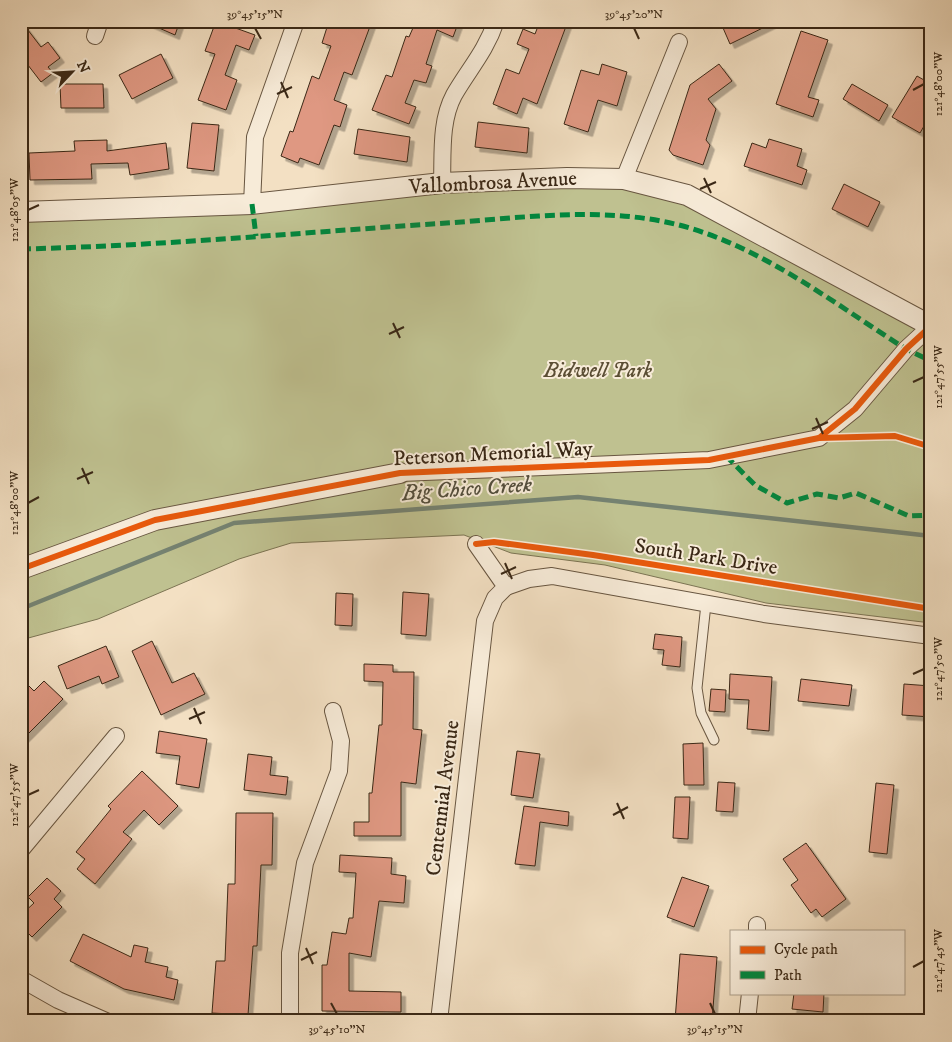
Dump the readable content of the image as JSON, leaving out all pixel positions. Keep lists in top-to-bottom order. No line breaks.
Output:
{"streets":{"street":["Vallombrosa Avenue","Peterson Memorial Way","Centennial Avenue"],"cycle path":["South Park Drive"]},"crossings":[["Vallombrosa Avenue","Peterson Memorial Way"]],"water":["Big Chico Creek"],"parks":["Bidwell Park"],"legend":["Cycle path","Path"],"north":"top right","coordinates":["39°45'15\"N","39°45'20\"N","121°48'00\"W","121°48'05\"W","121°47'55\"W","121°47'50\"W","121°47'45\"W","39°45'10\"N"]}
